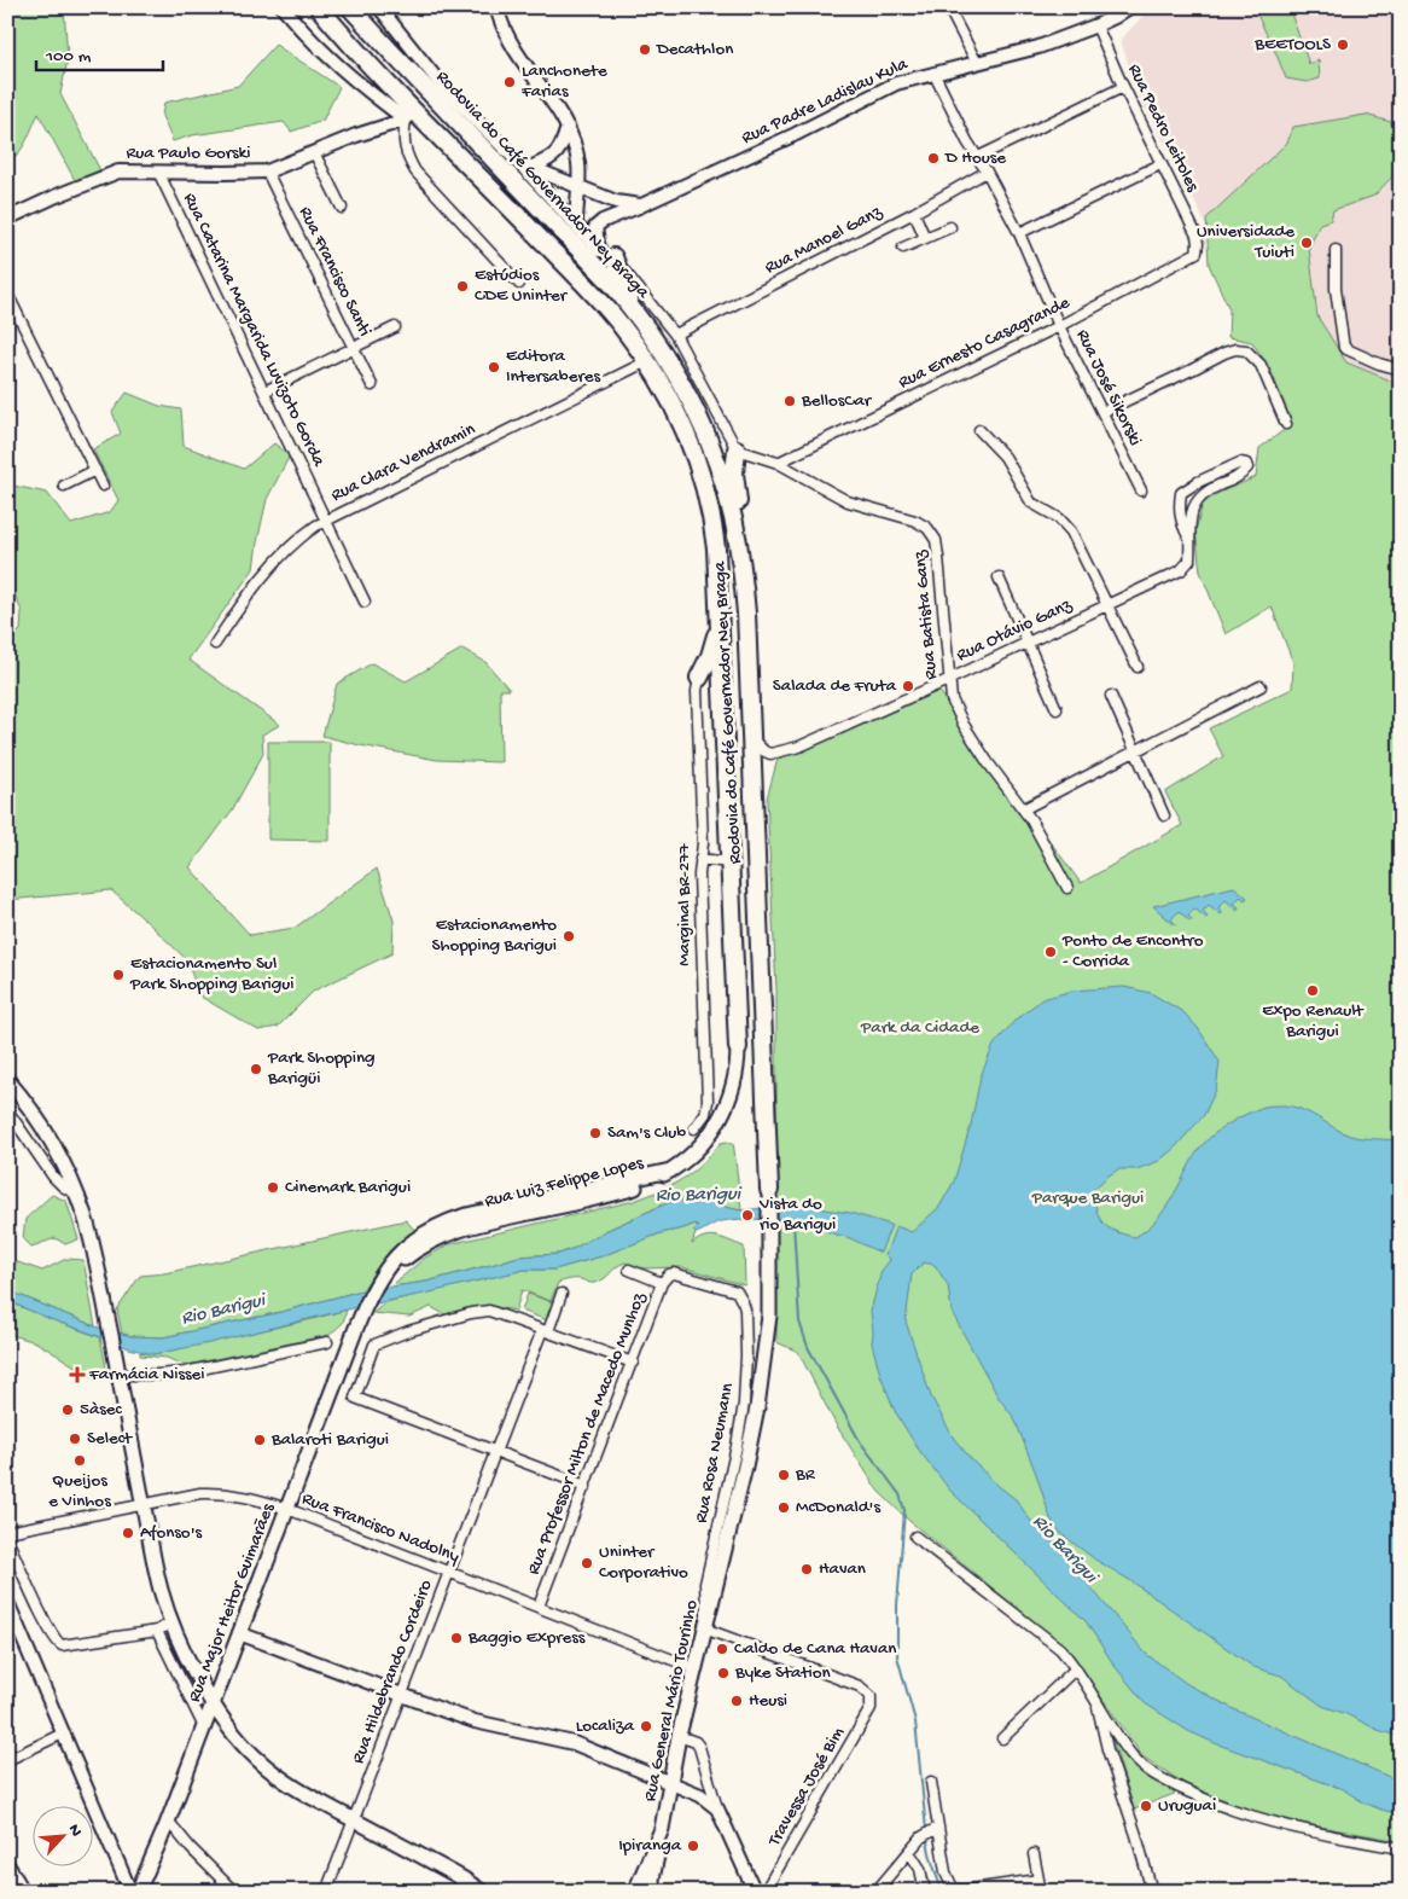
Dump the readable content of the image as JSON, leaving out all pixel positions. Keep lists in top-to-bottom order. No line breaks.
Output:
{"streets":{"highway":["Rodovia do Café Governador Ney Braga"],"main road":["Rua Luiz Felippe Lopes","Rua Major Heitor Guimarães","Rua General Mário Tourinho"],"street":["Rua Padre Ladislau Kula","Rua Pedro Leitoles","Rua Paulo Gorski","Rua Manoel Ganz","Rua Francisco Santi","Rua Catarina Margarida Luvizoto Gorda","Rua Ernesto Casagrande","Rua José Sikorski","Rua Clara Vendramin","Rua Batista Ganz","Rua Otávio Ganz","Marginal BR-277","Rua Professor Milton de Macedo Munhoz","Rua Rosa Neumann","Rua Francisco Nadolny","Rua Hildebrando Cordeiro","Travessa José Bim"]},"crossings":[["Rua Padre Ladislau Kula","Rua Pedro Leitoles"],["Rua Padre Ladislau Kula","Rua José Sikorski"],["Rua Pedro Leitoles","Rua Ernesto Casagrande"],["Rua Paulo Gorski","Rua Francisco Santi"],["Rua Paulo Gorski","Rua Catarina Margarida Luvizoto Gorda"],["Rodovia do Café Governador Ney Braga","Rua Clara Vendramin"],["Rodovia do Café Governador Ney Braga","Rua Otávio Ganz"],["Rodovia do Café Governador Ney Braga","Rua Luiz Felippe Lopes"],["Rodovia do Café Governador Ney Braga","Rua General Mário Tourinho"],["Rua Manoel Ganz","Rua José Sikorski"],["Rua Catarina Margarida Luvizoto Gorda","Rua Clara Vendramin"],["Rua Ernesto Casagrande","Rua José Sikorski"],["Rua Ernesto Casagrande","Rua Batista Ganz"],["Rua Batista Ganz","Rua Otávio Ganz"],["Rua Luiz Felippe Lopes","Rua Major Heitor Guimarães"],["Rua Professor Milton de Macedo Munhoz","Rua Rosa Neumann"],["Rua Professor Milton de Macedo Munhoz","Rua Francisco Nadolny"],["Rua Rosa Neumann","Rua General Mário Tourinho"],["Rua Rosa Neumann","Travessa José Bim"],["Rua Francisco Nadolny","Rua Major Heitor Guimarães"],["Rua Francisco Nadolny","Rua Hildebrando Cordeiro"],["Rua Francisco Nadolny","Rua General Mário Tourinho"],["Rua General Mário Tourinho","Travessa José Bim"]],"water":["Rio Barigui"],"parks":["Park da Cidade","Parque Barigui"],"places":{"other":["BEETOOLS","Decathlon","Lanchonete Farias","D House","Universidade Tuiuti","Estúdios CDE Uninter","Editora Intersaberes","BellosCar","Salada de Fruta","Estacionamento Shopping Barigui","Ponto de Encontro - Corrida","Estacionamento Sul Park Shopping Barigui","Expo Renault Barigui","Park Shopping Barigüi","Sam's Club","Cinemark Barigui","Vista do rio Barigui","5àsec","Select","Balaroti Barigui","Queijos e Vinhos","BR","McDonald's","Afonso's","Uninter Corporativo","Havan","Baggio Express","Caldo de Cana Havan","Byke Station","Heusi","Localiza","Uruguai","Ipiranga"],"health":["Farmácia Nissei"]},"scale_bar":"100 m","north":"top right"}
